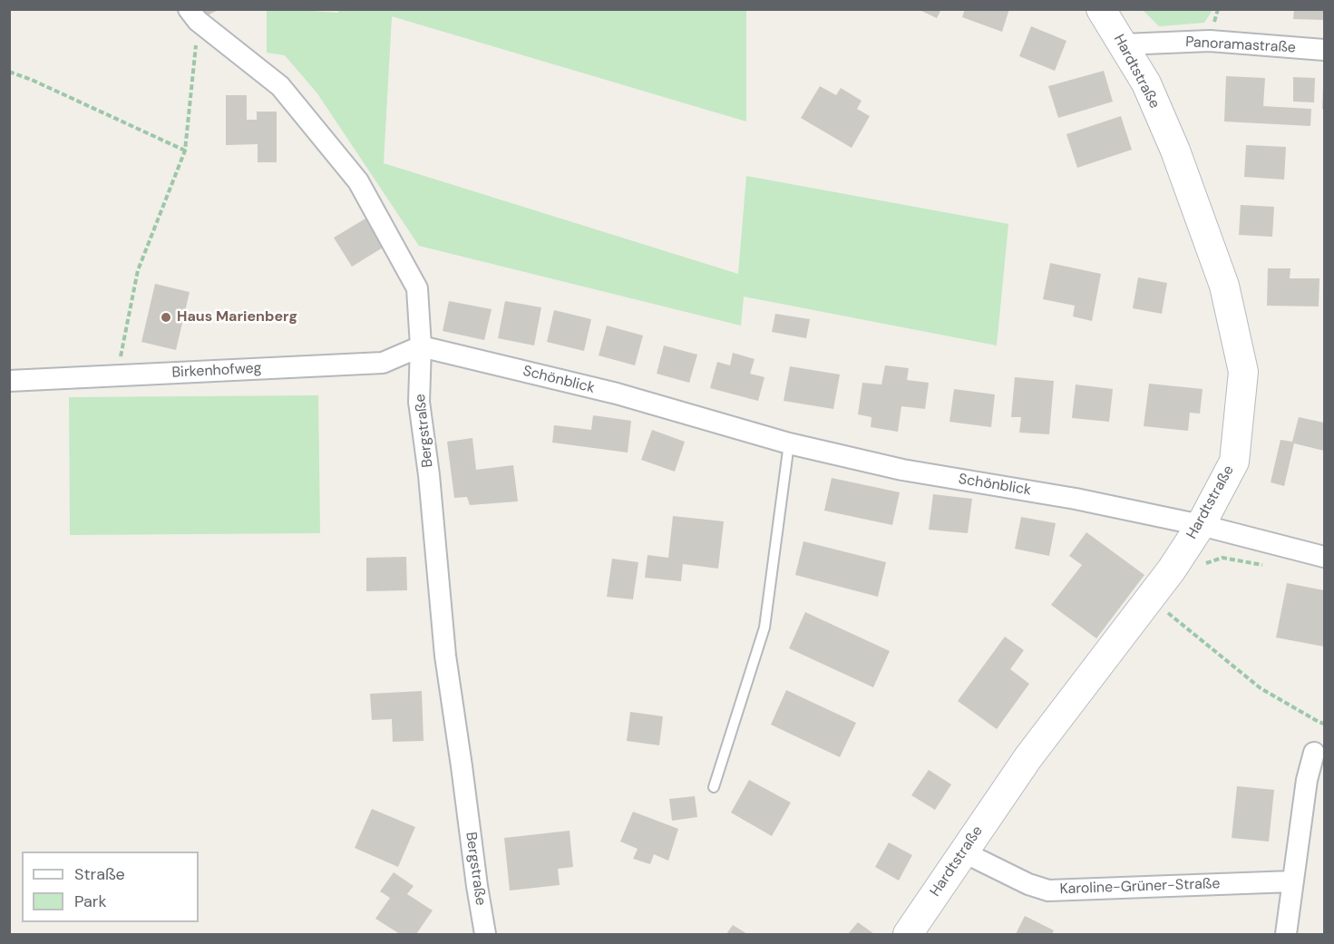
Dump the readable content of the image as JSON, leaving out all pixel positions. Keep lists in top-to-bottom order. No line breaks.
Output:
{"streets":{"main road":["Hardtstraße"],"street":["Panoramastraße","Birkenhofweg","Schönblick","Bergstraße","Karoline-Grüner-Straße"]},"crossings":[["Panoramastraße","Hardtstraße"],["Hardtstraße","Schönblick"],["Hardtstraße","Karoline-Grüner-Straße"],["Birkenhofweg","Schönblick"],["Birkenhofweg","Bergstraße"],["Schönblick","Bergstraße"]],"places":["Haus Marienberg"],"legend":["Straße","Park"]}
